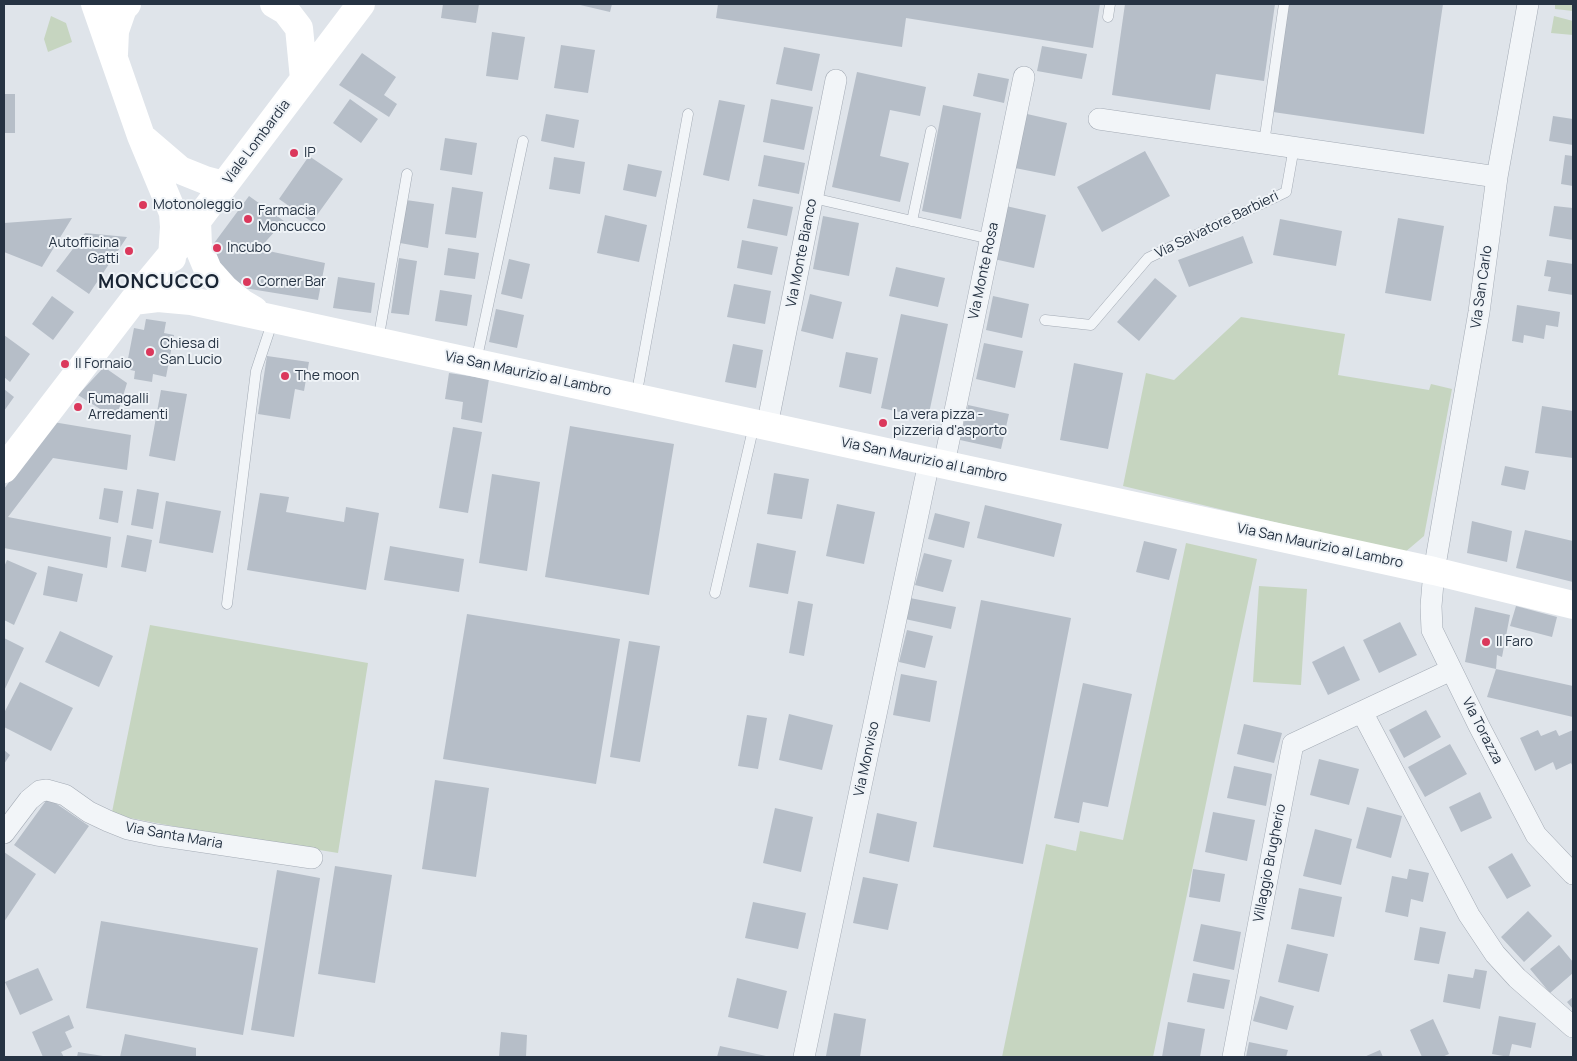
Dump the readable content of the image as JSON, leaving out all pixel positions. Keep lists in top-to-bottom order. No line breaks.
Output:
{"streets":{"main road":["Viale Lombardia","Via San Maurizio al Lambro"],"street":["Via Monte Bianco","Via Monte Rosa","Via San Carlo","Via Torazza","Via Monviso","Via Santa Maria","Villaggio Brugherio"],"lane":["Via Salvatore Barbieri"]},"crossings":[["Viale Lombardia","Via San Maurizio al Lambro"],["Via Monte Bianco","Via San Maurizio al Lambro"],["Via Monte Rosa","Via San Maurizio al Lambro"],["Via Monte Rosa","Via Monviso"],["Via San Carlo","Via San Maurizio al Lambro"],["Via San Carlo","Via Torazza"],["Via San Maurizio al Lambro","Via Torazza"],["Via San Maurizio al Lambro","Via Monviso"],["Via Torazza","Villaggio Brugherio"]],"districts":["MONCUCCO"],"places":["IP","Motonoleggio","Farmacia Moncucco","Incubo","Autofficina Gatti","Corner Bar","Chiesa di San Lucio","Il Fornaio","The moon","Fumagalli Arredamenti","La vera pizza - pizzeria d'asporto","Il Faro"]}
